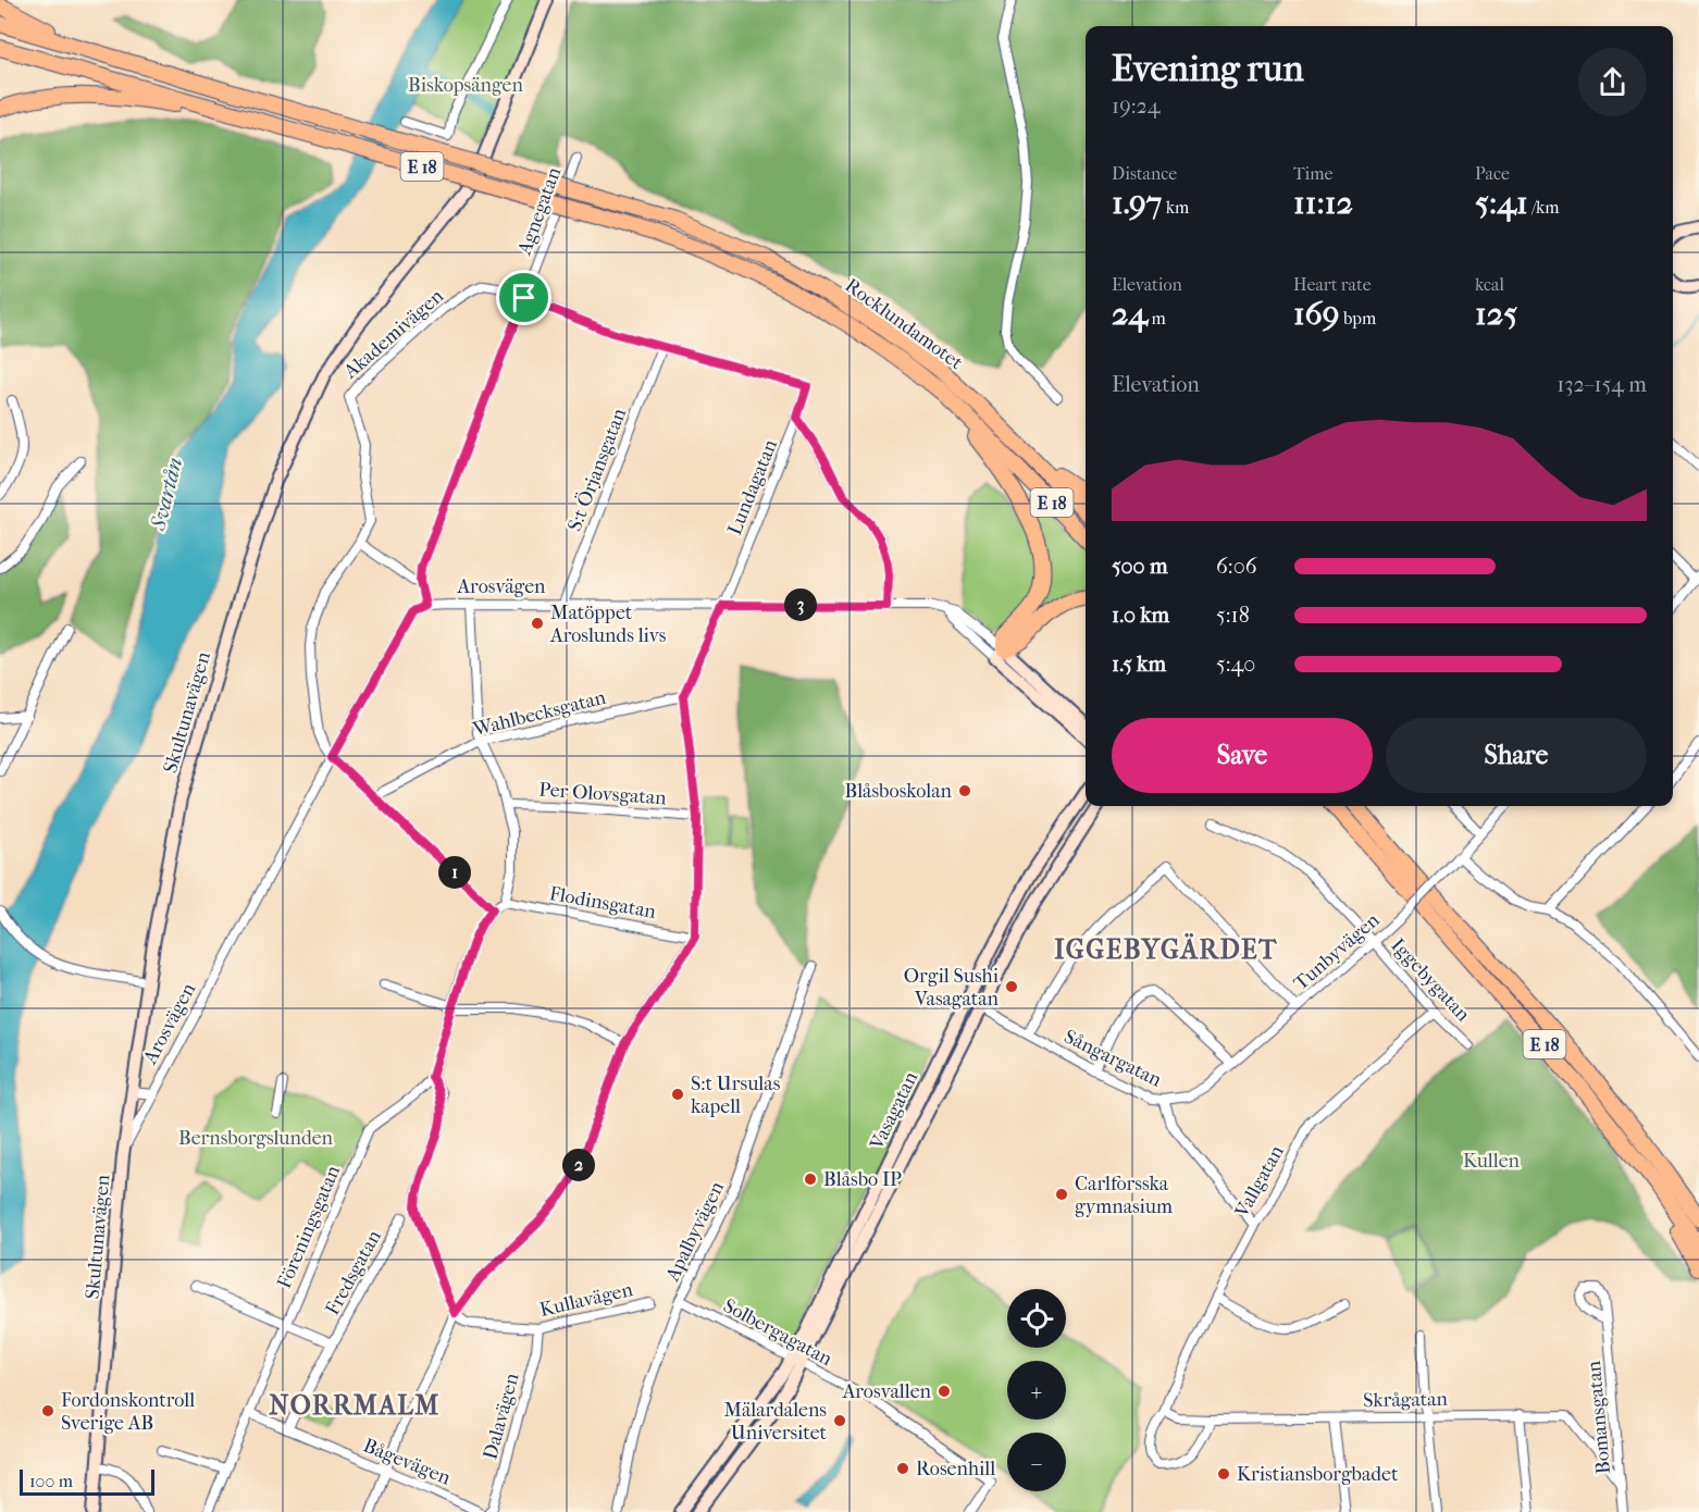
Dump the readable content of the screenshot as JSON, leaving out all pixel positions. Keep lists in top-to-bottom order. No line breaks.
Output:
{"streets":{"highway":["E 18","Rocklundamotet"],"street":["Agnegatan","Akademivägen","S:t Örjansgatan","Lundagatan","Arosvägen","Skultunavägen","Wahlbecksgatan","Per Olovsgatan","Flodinsgatan","Tunbyvägen","Iggebygatan","Sångargatan","Vasagatan","Vallgatan","Föreningsgatan","Apalbyvägen","Fredsgatan","Kullavägen","Solbergagatan","Skrågatan","Dalavägen","Bomansgatan","Bågevägen"]},"crossings":[["E 18","Rocklundamotet"],["E 18","Arosvägen"],["Agnegatan","Akademivägen"],["Agnegatan","Arosvägen"],["Akademivägen","Arosvägen"],["S:t Örjansgatan","Lundagatan"],["S:t Örjansgatan","Arosvägen"],["Lundagatan","Arosvägen"],["Lundagatan","Wahlbecksgatan"],["Arosvägen","Skultunavägen"],["Tunbyvägen","Iggebygatan"],["Tunbyvägen","Sångargatan"],["Iggebygatan","Vallgatan"],["Sångargatan","Vasagatan"],["Sångargatan","Vallgatan"],["Vasagatan","Solbergagatan"],["Vallgatan","Skrågatan"],["Föreningsgatan","Fredsgatan"],["Föreningsgatan","Bågevägen"],["Apalbyvägen","Solbergagatan"],["Fredsgatan","Bågevägen"],["Kullavägen","Dalavägen"],["Skrågatan","Bomansgatan"]],"districts":["IGGEBYGÄRDET","NORRMALM"],"water":["Svartån"],"parks":["Biskopsängen","Bernsborgslunden","Kullen"],"places":["Matöppet Aroslunds livs","Blåsboskolan","Orgil Sushi Vasagatan","S:t Ursulas kapell","Blåsbo IP","Carlforsska gymnasium","Arosvallen","Fordonskontroll Sverige AB","Mälardalens Universitet","Rosenhill","Kristiansborgbadet"],"scale_bar":"100 m","page":{"heading":["Evening run","19:24"],"stats":[["Distance","1.97 km"],["Time","11:12"],["Pace","5:41 /km"],["Elevation","24 m"],["Heart rate","169 bpm"],["kcal","125"]],"chart":["Elevation","132–154 m"],"list":[{"name":"500 m","note":"6:06"},{"name":"1.0 km","note":"5:18"},{"name":"1.5 km","note":"5:40"}],"pins":["3","1","2"],"buttons":["Save","Share"],"map_buttons":["+","−"],"scale":"100 m"}}
